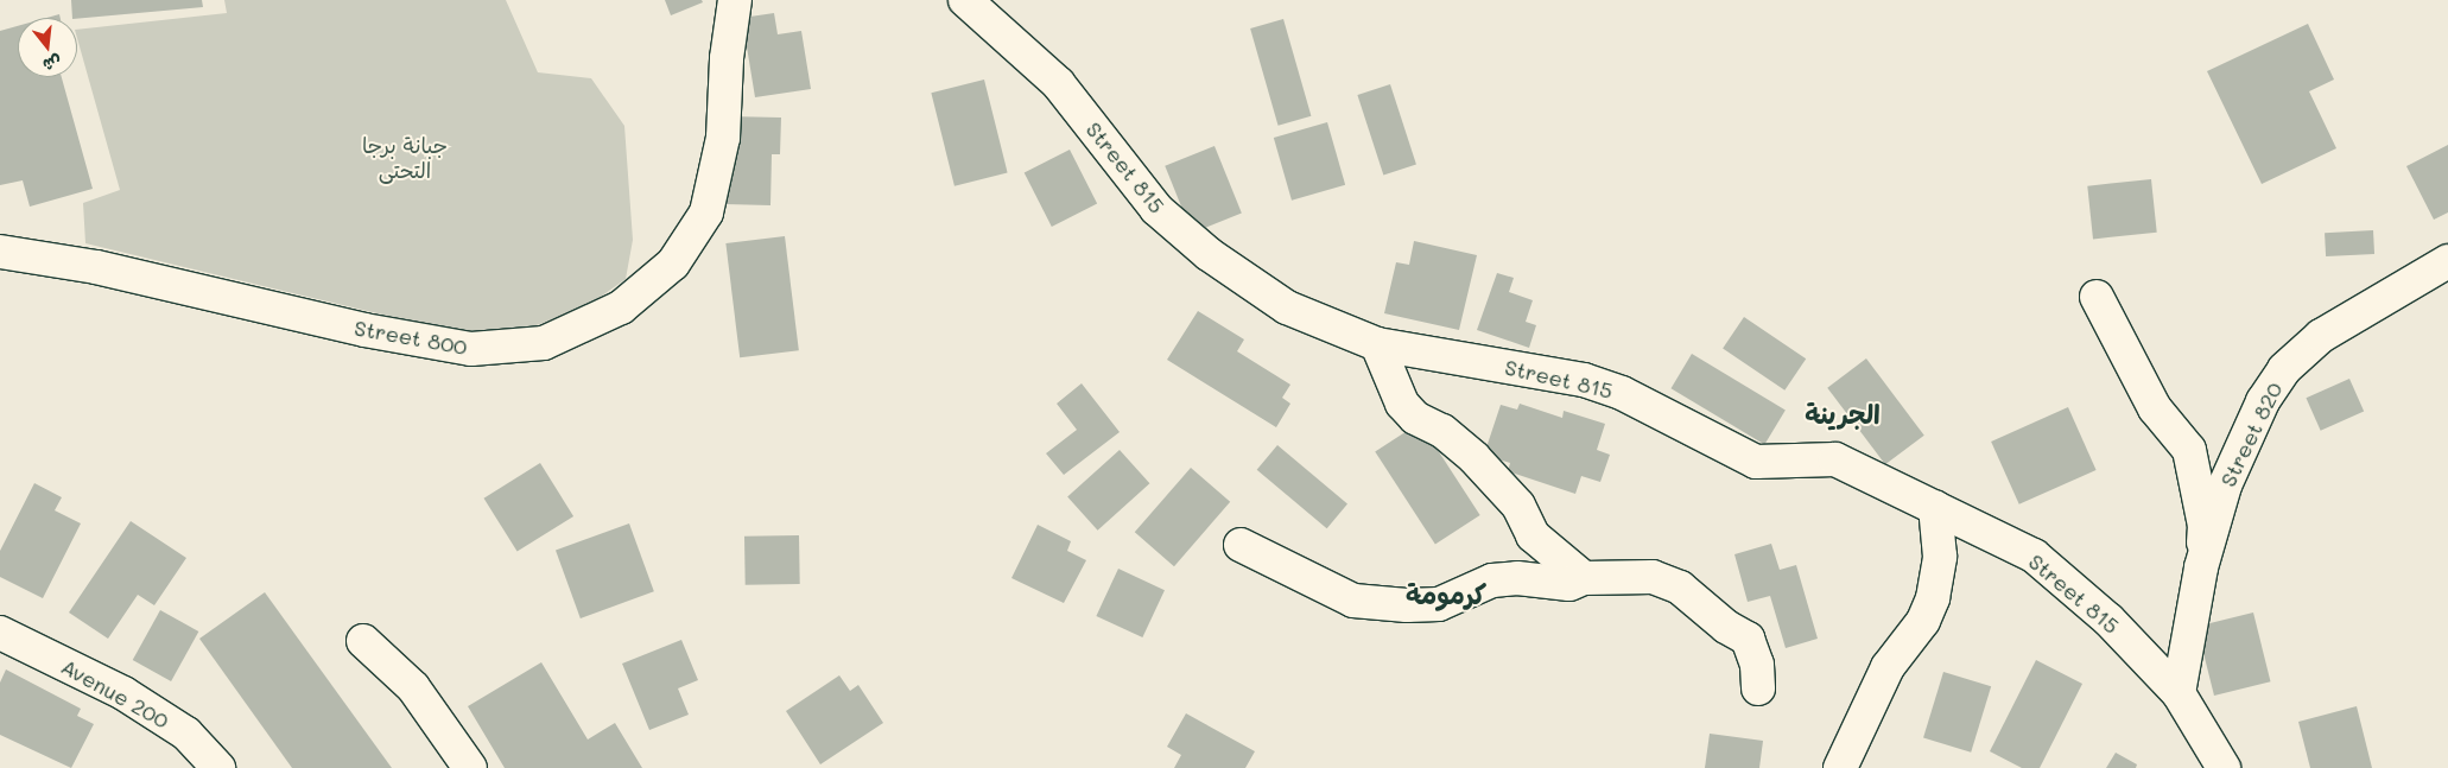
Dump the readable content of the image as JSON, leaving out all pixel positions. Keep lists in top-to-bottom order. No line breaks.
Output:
{"streets":{"street":["Street 815","Street 800","Street 820","Avenue 200"]},"crossings":[["Street 815","Street 820"]],"districts":["الجرينة","كرمومة"],"parks":["جبانة برجا التحتى"],"north":"bottom"}
